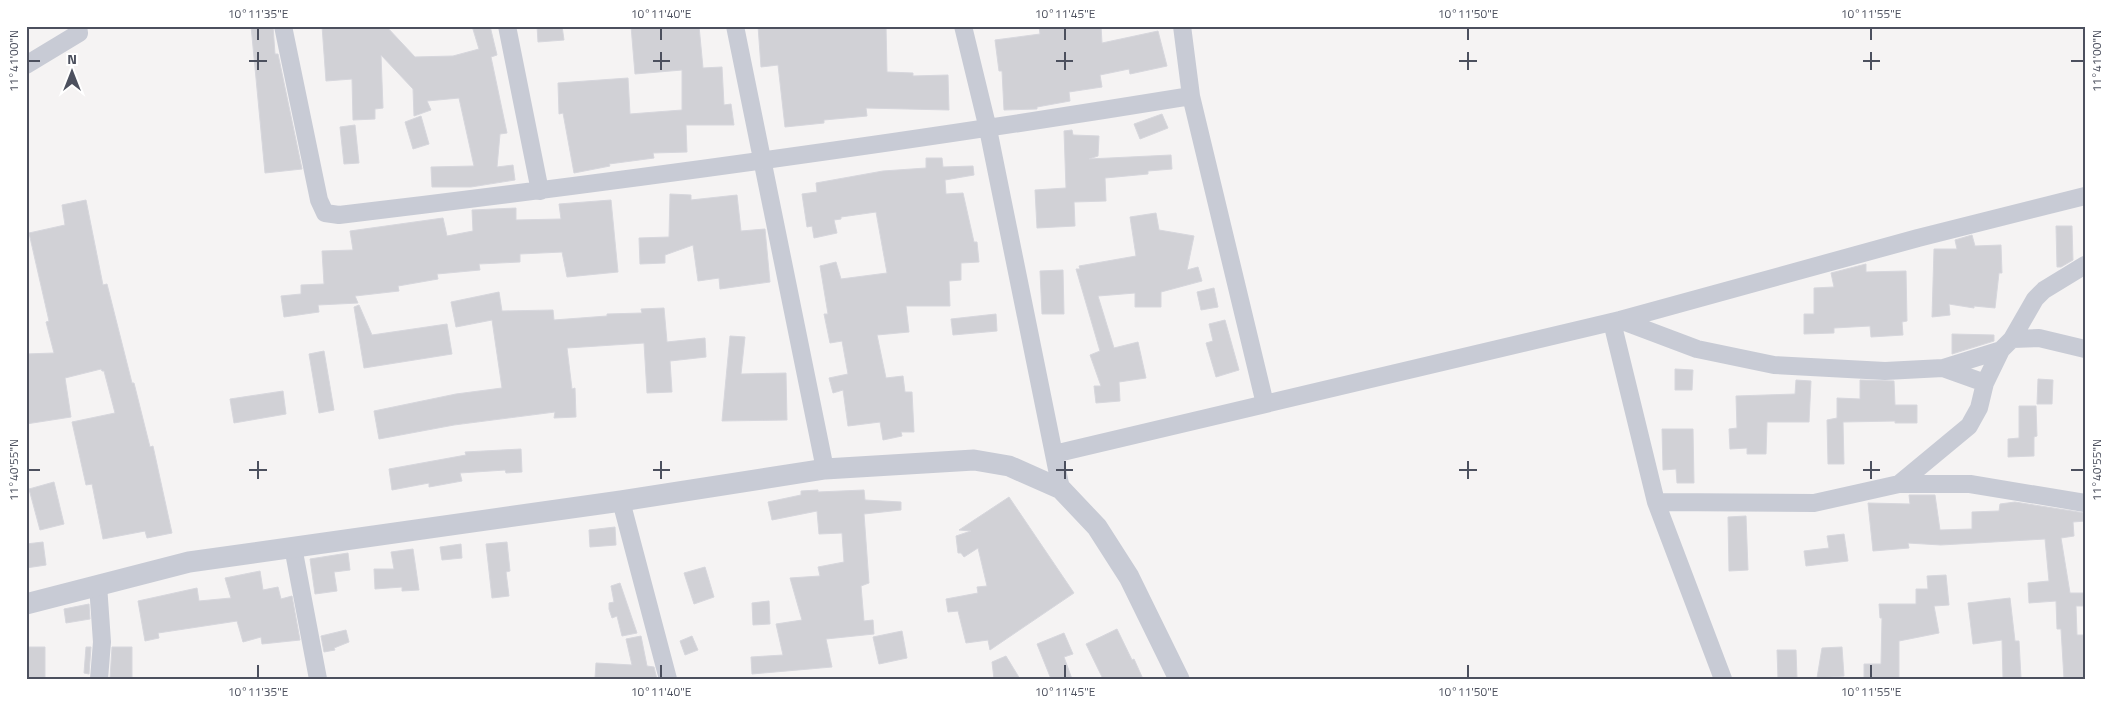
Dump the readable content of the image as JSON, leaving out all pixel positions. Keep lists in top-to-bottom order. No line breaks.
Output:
{"north":"top","coordinates":["10°11'35\"E","10°11'40\"E","10°11'45\"E","10°11'50\"E","10°11'55\"E","11°41'00\"N","11°40'55\"N"]}
